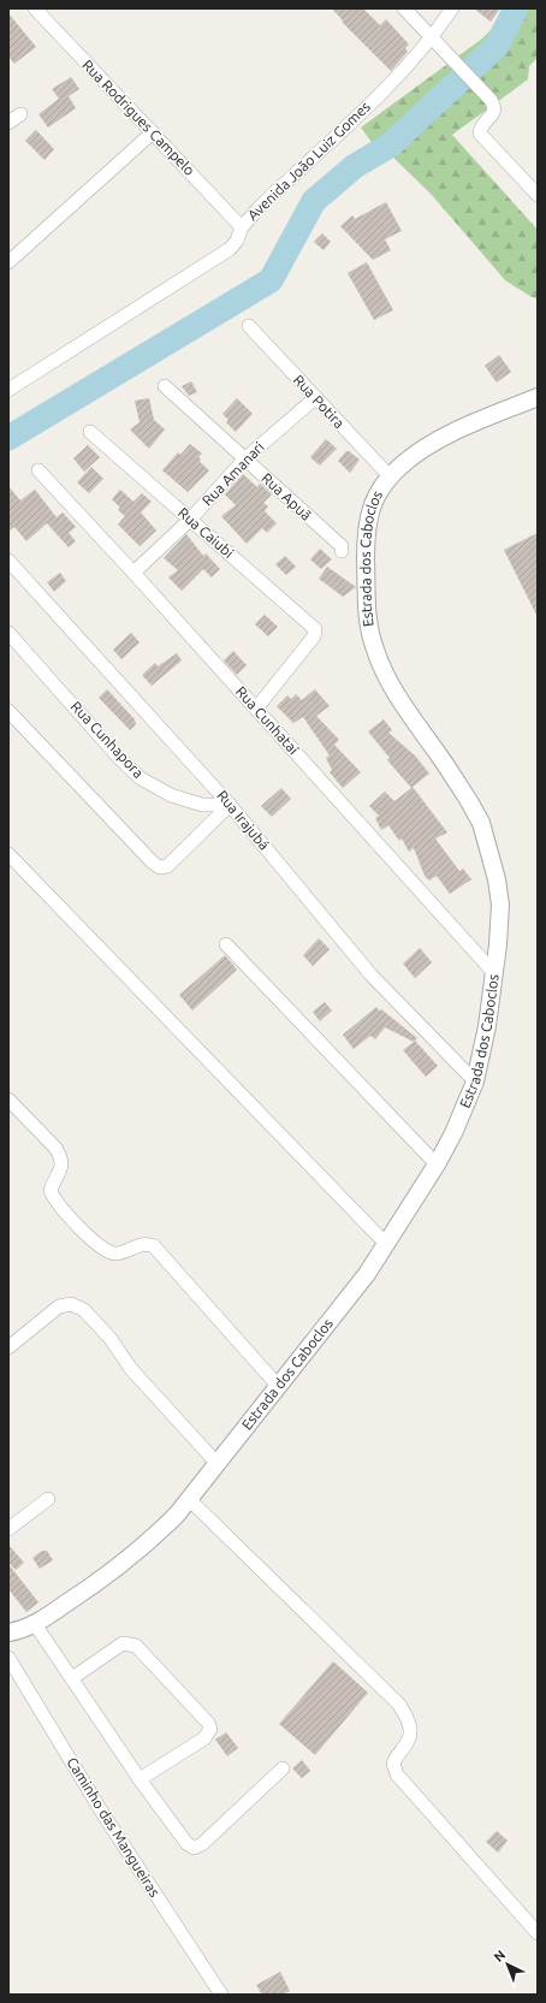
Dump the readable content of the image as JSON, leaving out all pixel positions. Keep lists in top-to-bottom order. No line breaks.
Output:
{"streets":{"street":["Rua Rodrigues Campelo","Avenida João Luiz Gomes","Rua Potira","Rua Amanari","Rua Apuã","Rua Caiubi","Estrada dos Caboclos","Rua Cunhataí","Rua Cunhapora","Rua Irajubá","Caminho das Mangueiras"]},"crossings":[["Rua Rodrigues Campelo","Avenida João Luiz Gomes"],["Rua Potira","Rua Amanari"],["Rua Potira","Estrada dos Caboclos"],["Rua Amanari","Rua Apuã"],["Rua Amanari","Rua Caiubi"],["Rua Amanari","Rua Cunhataí"],["Rua Caiubi","Rua Cunhataí"],["Estrada dos Caboclos","Rua Cunhataí"],["Estrada dos Caboclos","Rua Irajubá"],["Rua Cunhapora","Rua Irajubá"]],"north":"top left"}
